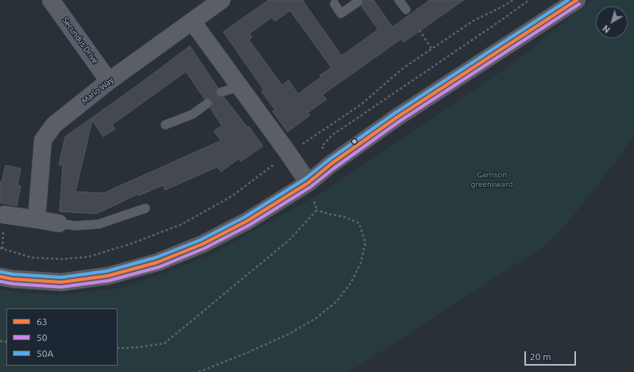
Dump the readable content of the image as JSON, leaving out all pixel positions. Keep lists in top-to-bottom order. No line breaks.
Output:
{"streets":{"street":["Secundus Drive","Mario Way"]},"crossings":[["Secundus Drive","Mario Way"]],"parks":["Garrison greensward"],"lines":["transit line 63","transit line 50A","transit line 50"],"legend":["63","50","50A"],"scale_bar":"20 m","north":"bottom left"}
